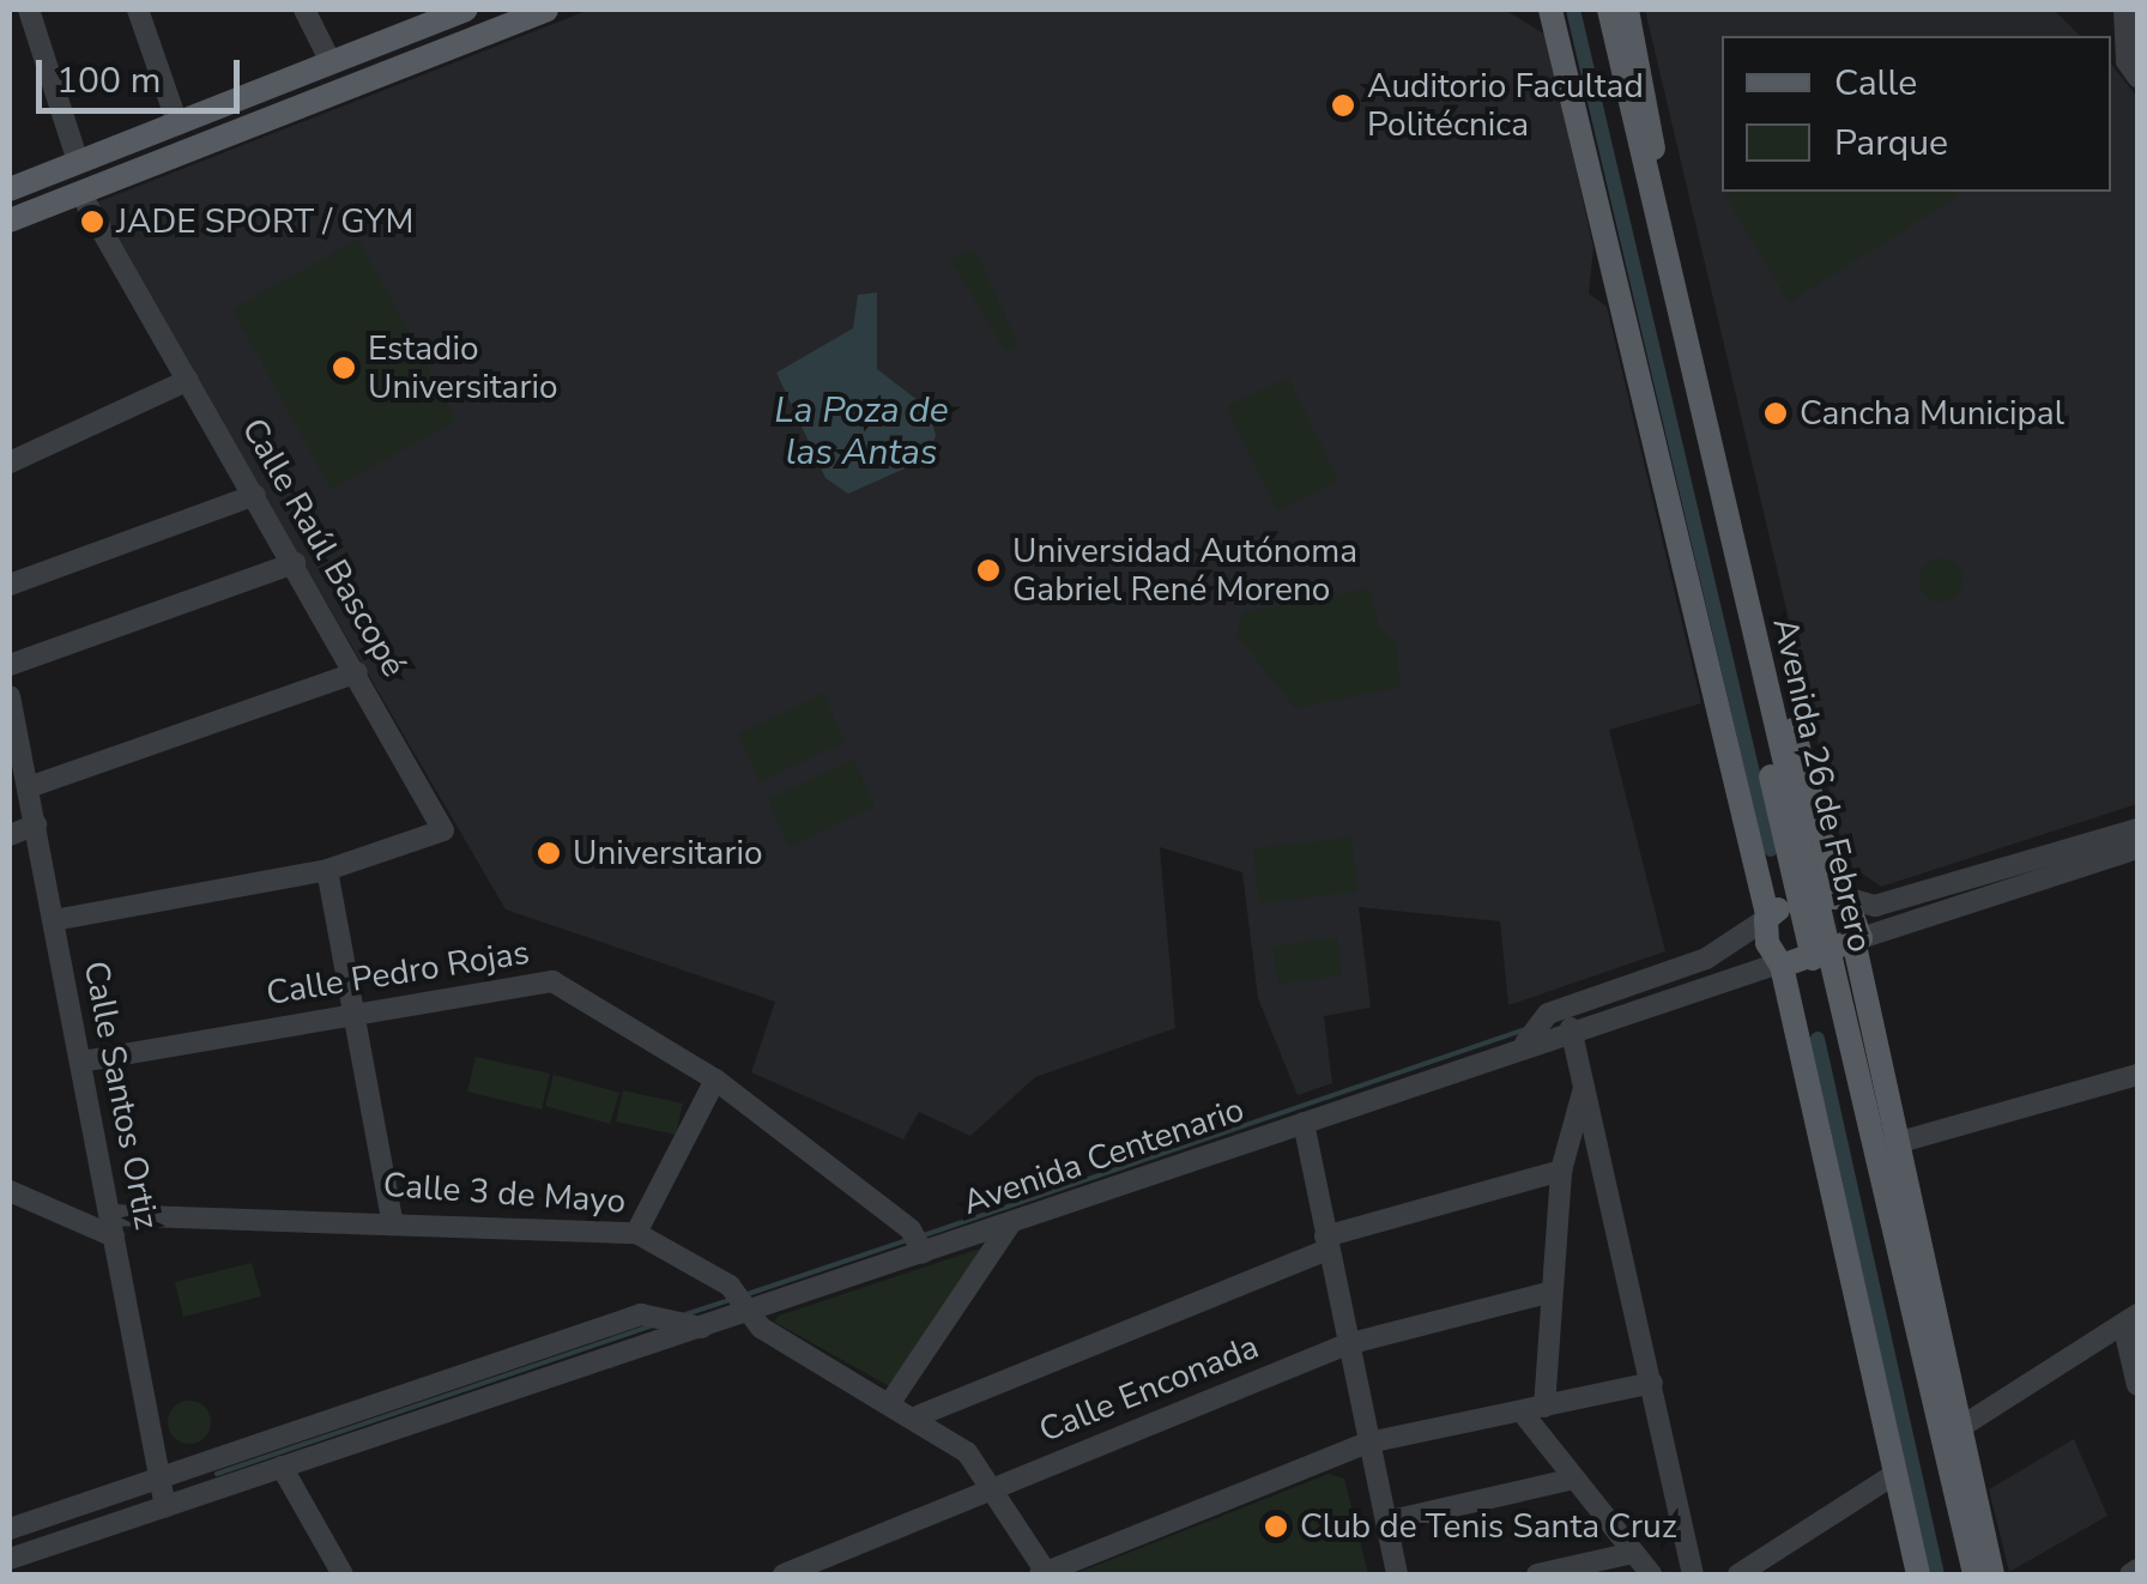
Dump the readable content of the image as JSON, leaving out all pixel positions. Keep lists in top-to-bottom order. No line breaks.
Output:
{"streets":{"main road":["Avenida 26 de Febrero"],"street":["Calle Raúl Bascopé","Calle Pedro Rojas","Calle Santos Ortiz","Avenida Centenario","Calle 3 de Mayo","Calle Enconada"]},"crossings":[["Calle Pedro Rojas","Calle Santos Ortiz"],["Calle Pedro Rojas","Avenida Centenario"],["Calle Santos Ortiz","Avenida Centenario"],["Calle Santos Ortiz","Calle 3 de Mayo"],["Avenida Centenario","Calle 3 de Mayo"],["Calle 3 de Mayo","Calle Enconada"]],"water":["La Poza de las Antas"],"places":["Auditorio Facultad Politécnica","JADE SPORT / GYM","Estadio Universitario","Cancha Municipal","Universidad Autónoma Gabriel René Moreno","Universitario","Club de Tenis Santa Cruz"],"legend":["Calle","Parque"],"scale_bar":"100 m"}
